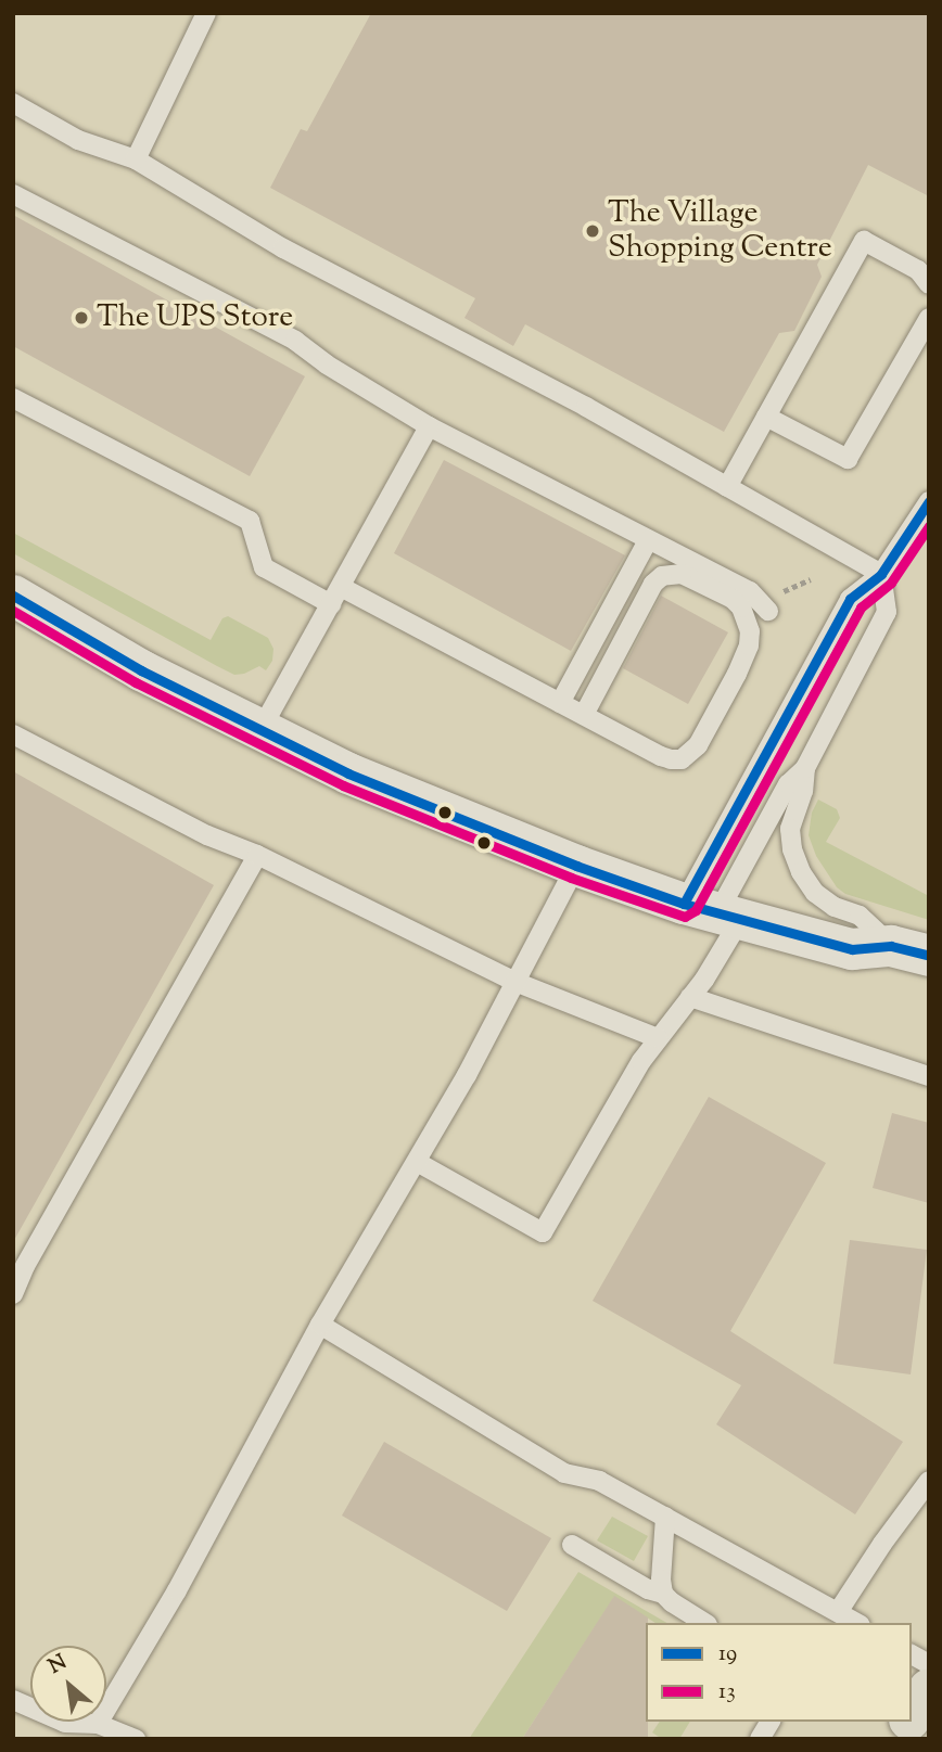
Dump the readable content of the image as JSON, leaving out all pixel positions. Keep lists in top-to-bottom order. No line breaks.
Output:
{"places":["The Village Shopping Centre","The UPS Store"],"lines":["transit line 19","transit line 13"],"legend":["19","13"],"north":"top left"}
